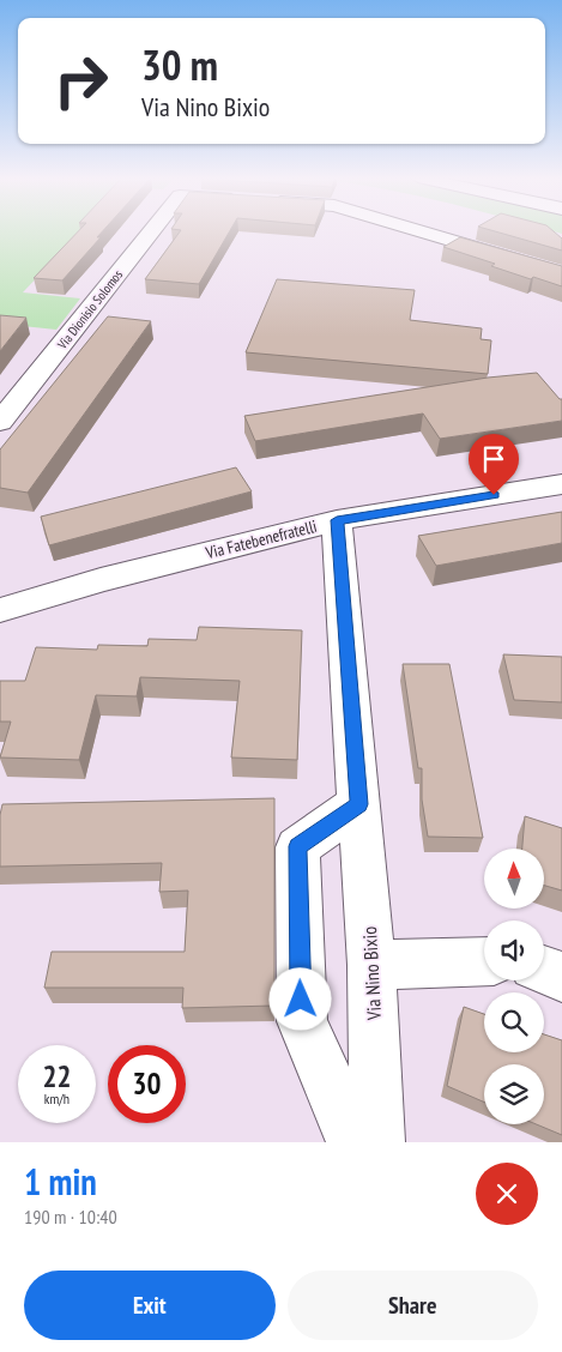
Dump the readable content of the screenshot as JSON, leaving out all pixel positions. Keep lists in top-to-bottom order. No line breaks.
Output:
{"streets":{"street":["Via Dionisio Solomos","Via Fatebenefratelli","Via Nino Bixio"]},"crossings":[["Via Fatebenefratelli","Via Nino Bixio"]],"north":"top","page":{"turn":["30 m","Via Nino Bixio"],"speed":"22 km/h","limit":"30","heading":["1 min","190 m · 10:40"],"buttons":["Exit","Share"]}}
